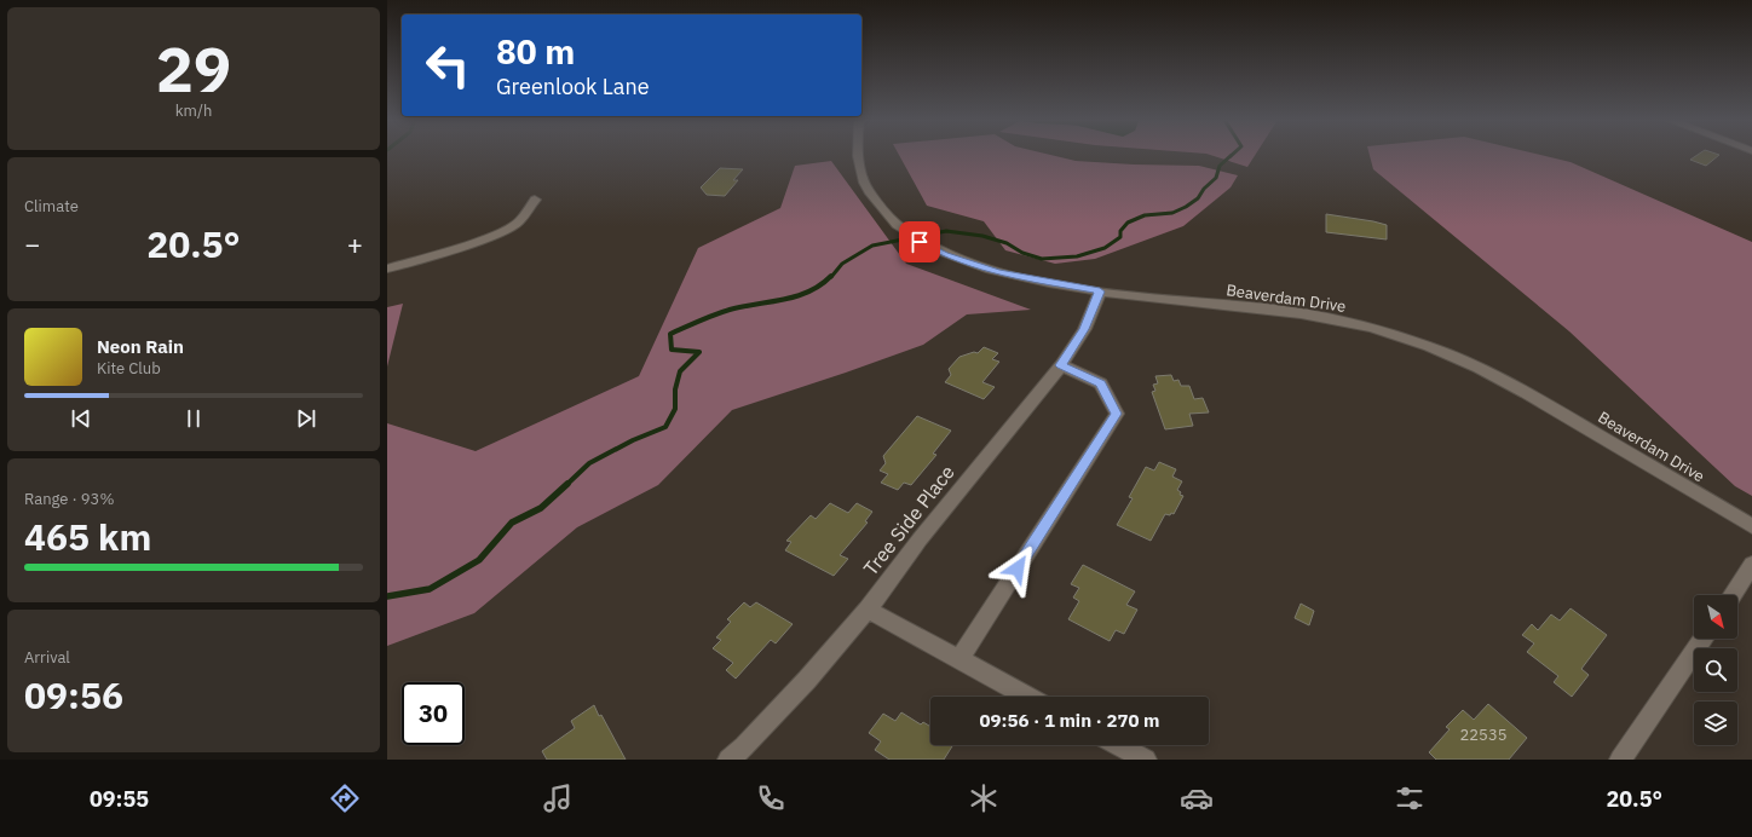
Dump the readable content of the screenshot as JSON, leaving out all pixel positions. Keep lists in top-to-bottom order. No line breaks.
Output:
{"streets":{"street":["Beaverdam Drive","Tree Side Place"]},"crossings":[["Beaverdam Drive","Tree Side Place"]],"house_numbers":["22535"],"north":"bottom right","page":{"tile":[["29","km/h"],"Climate",["Range · 93%","465 km"],["Arrival","09:56"]],"turn":["80 m","Greenlook Lane"],"heat":["−","20.5°","+"],"song":["Neon Rain","Kite Club"],"limit":"30","trip":"09:56 · 1 min · 270 m","tabs":["09:55","20.5°"]}}
